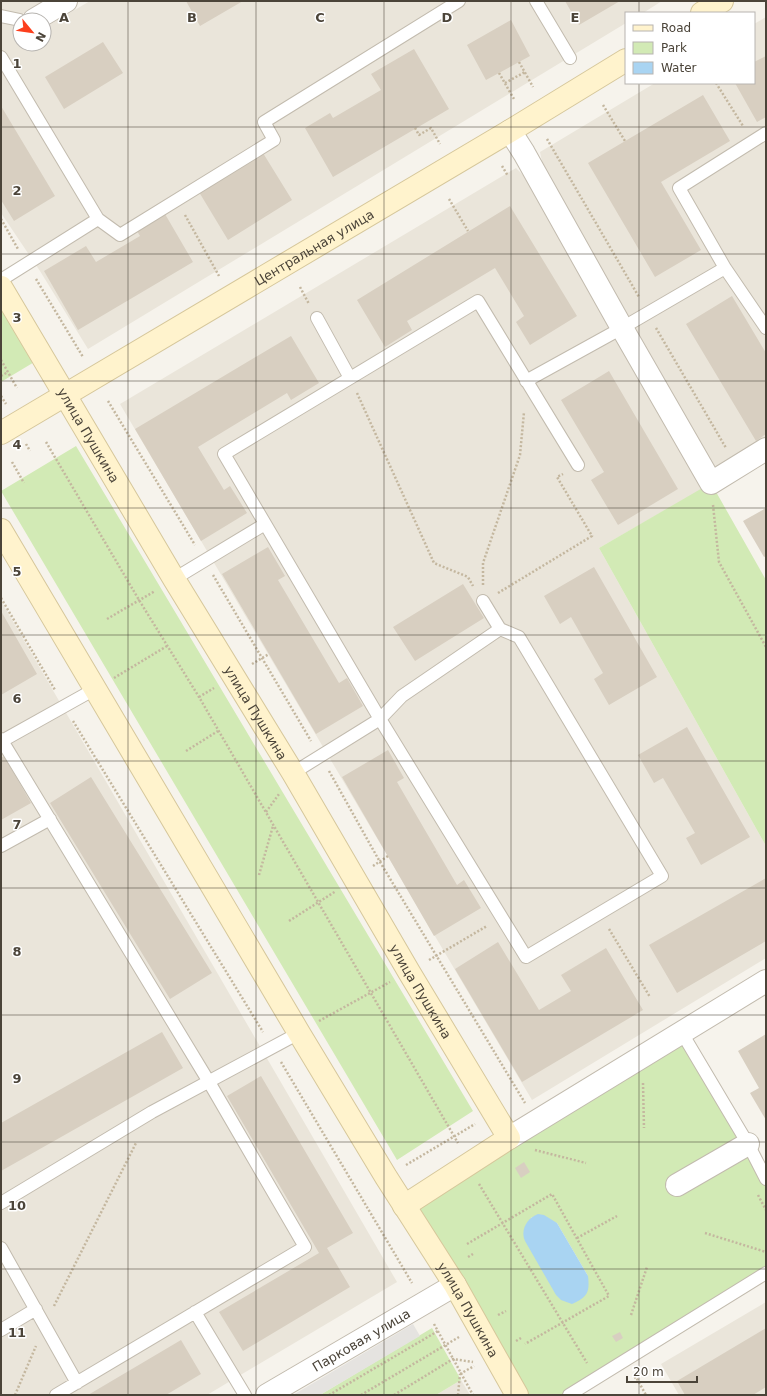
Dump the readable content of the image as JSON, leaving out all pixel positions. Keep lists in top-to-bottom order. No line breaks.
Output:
{"streets":{"street":["Центральная улица","улица Пушкина","Парковая улица"]},"crossings":[["Центральная улица","улица Пушкина"],["улица Пушкина","Парковая улица"]],"legend":["Road","Park","Water"],"scale_bar":"20 m","north":"bottom right","grid":{"columns":["A","B","C","D","E"],"rows":["1","2","3","4","5","6","7","8","9","10","11"]}}
